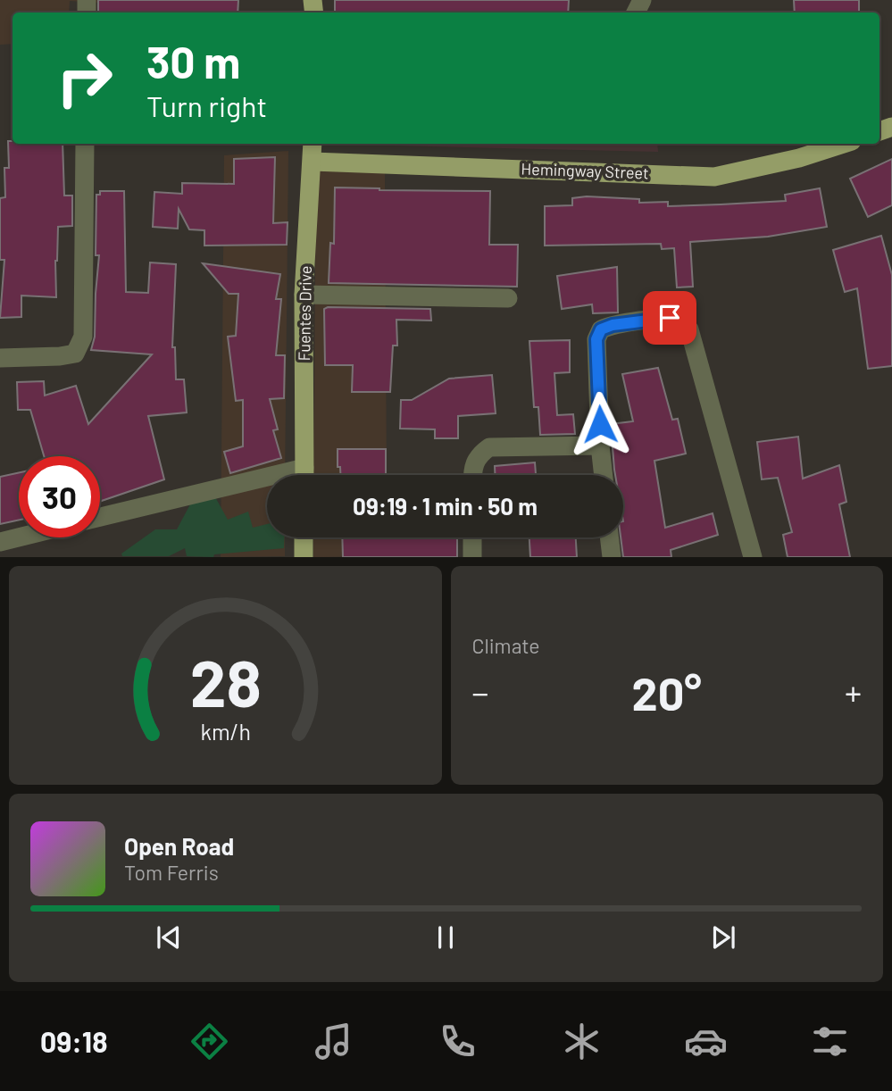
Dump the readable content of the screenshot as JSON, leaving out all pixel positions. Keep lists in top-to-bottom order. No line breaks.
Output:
{"streets":{"main road":["Hemingway Street","Fuentes Drive"]},"crossings":[["Hemingway Street","Fuentes Drive"]],"page":{"turn":["30 m","Turn right"],"limit":"30","trip":"09:19 · 1 min · 50 m","tile":"Climate","heat":["−","20°","+"],"song":["Open Road","Tom Ferris"],"tabs":"09:18","gauge":["28","km/h"]}}
